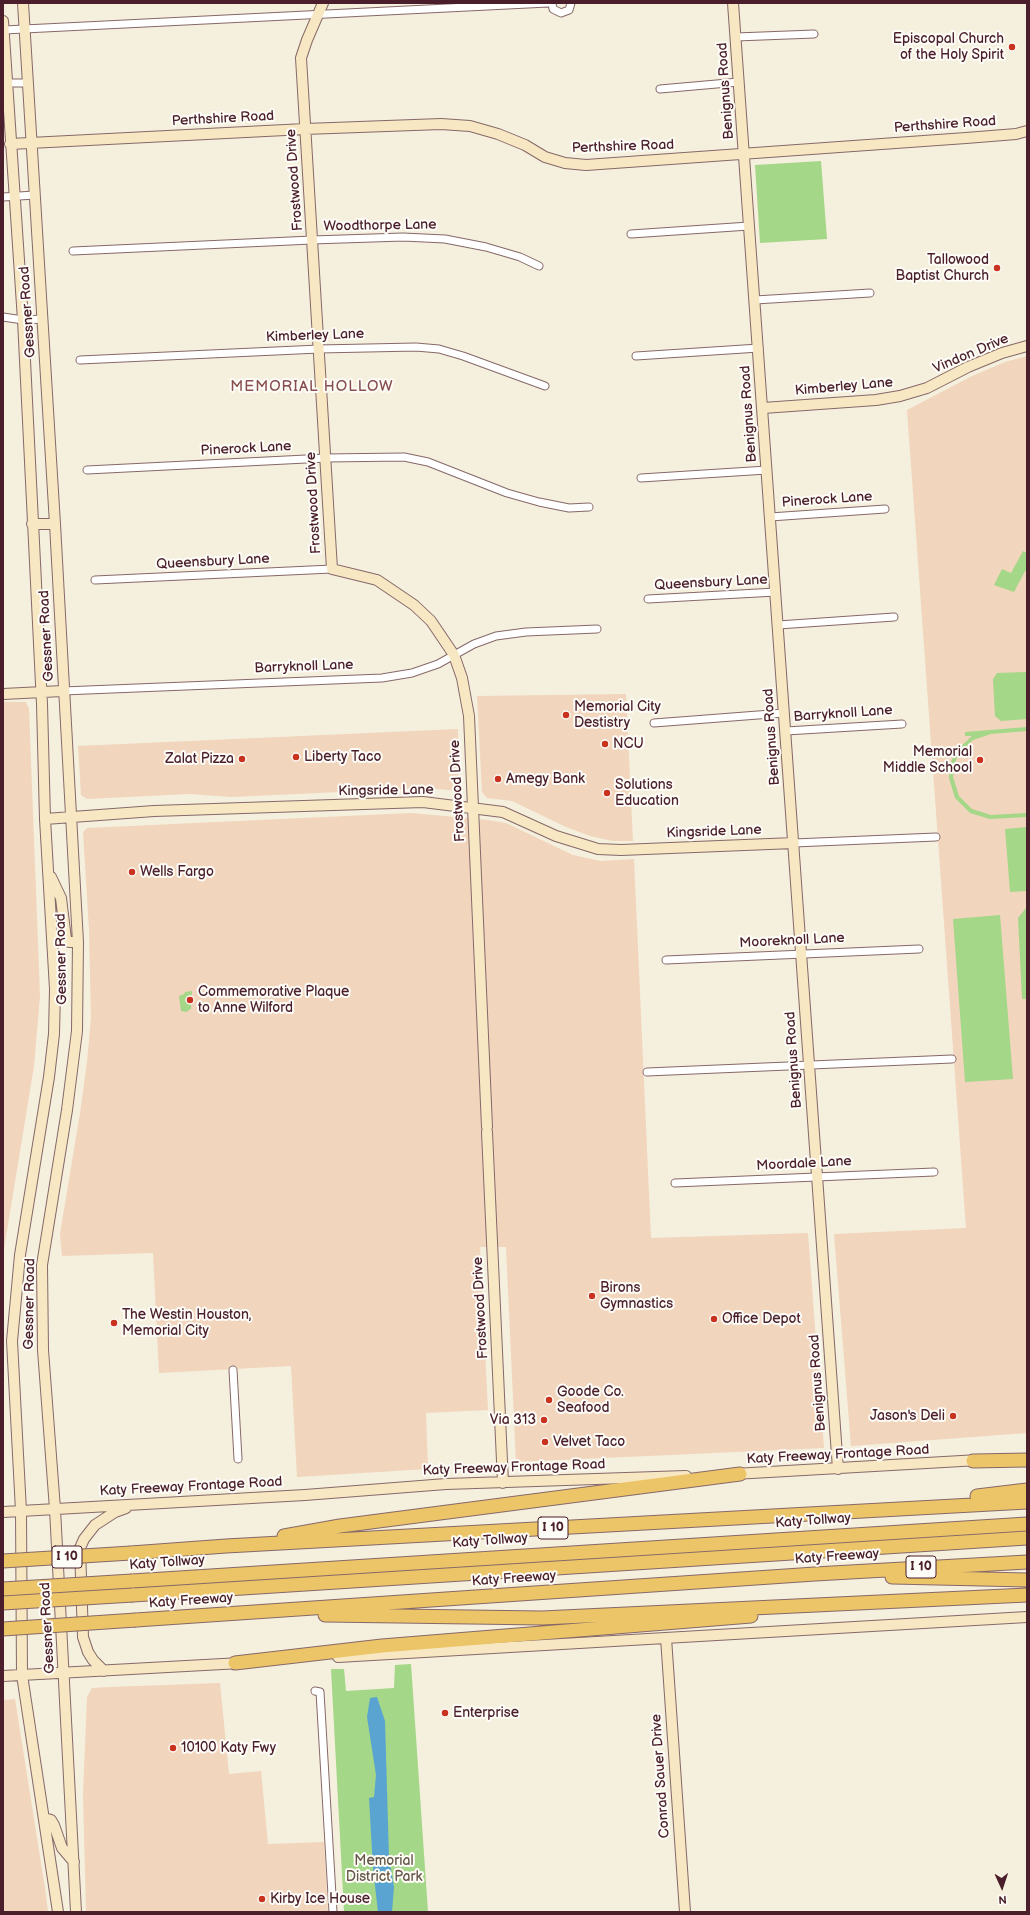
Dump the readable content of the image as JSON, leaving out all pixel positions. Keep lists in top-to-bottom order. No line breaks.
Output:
{"streets":{"highway":["Katy Tollway","I 10","Katy Freeway"],"main road":["Benignus Road","Perthshire Road","Frostwood Drive","Gessner Road","Kimberley Lane","Vindon Drive","Barryknoll Lane","Kingsride Lane","Katy Freeway Frontage Road","Conrad Sauer Drive"],"street":["Woodthorpe Lane","Pinerock Lane","Queensbury Lane","Mooreknoll Lane","Moordale Lane"]},"crossings":[["Benignus Road","Perthshire Road"],["Benignus Road","Kimberley Lane"],["Benignus Road","Pinerock Lane"],["Benignus Road","Queensbury Lane"],["Benignus Road","Barryknoll Lane"],["Benignus Road","Kingsride Lane"],["Benignus Road","Mooreknoll Lane"],["Benignus Road","Moordale Lane"],["Benignus Road","Katy Freeway Frontage Road"],["Perthshire Road","Frostwood Drive"],["Perthshire Road","Gessner Road"],["Frostwood Drive","Woodthorpe Lane"],["Frostwood Drive","Kimberley Lane"],["Frostwood Drive","Pinerock Lane"],["Frostwood Drive","Queensbury Lane"],["Frostwood Drive","Barryknoll Lane"],["Frostwood Drive","Kingsride Lane"],["Frostwood Drive","Katy Freeway Frontage Road"],["Gessner Road","Barryknoll Lane"],["Gessner Road","Kingsride Lane"],["Gessner Road","Katy Freeway Frontage Road"],["Kimberley Lane","Vindon Drive"]],"districts":["MEMORIAL HOLLOW"],"parks":["Memorial District Park"],"places":["Episcopal Church of the Holy Spirit","Tallowood Baptist Church","Memorial City Destistry","NCU","Liberty Taco","Zalat Pizza","Memorial Middle School","Amegy Bank","Solutions Education","Wells Fargo","Commemorative Plaque to Anne Wilford","Birons Gymnastics","Office Depot","The Westin Houston, Memorial City","Goode Co. Seafood","Jason's Deli","Via 313","Velvet Taco","Enterprise","10100 Katy Fwy","Kirby Ice House"],"north":"bottom"}
